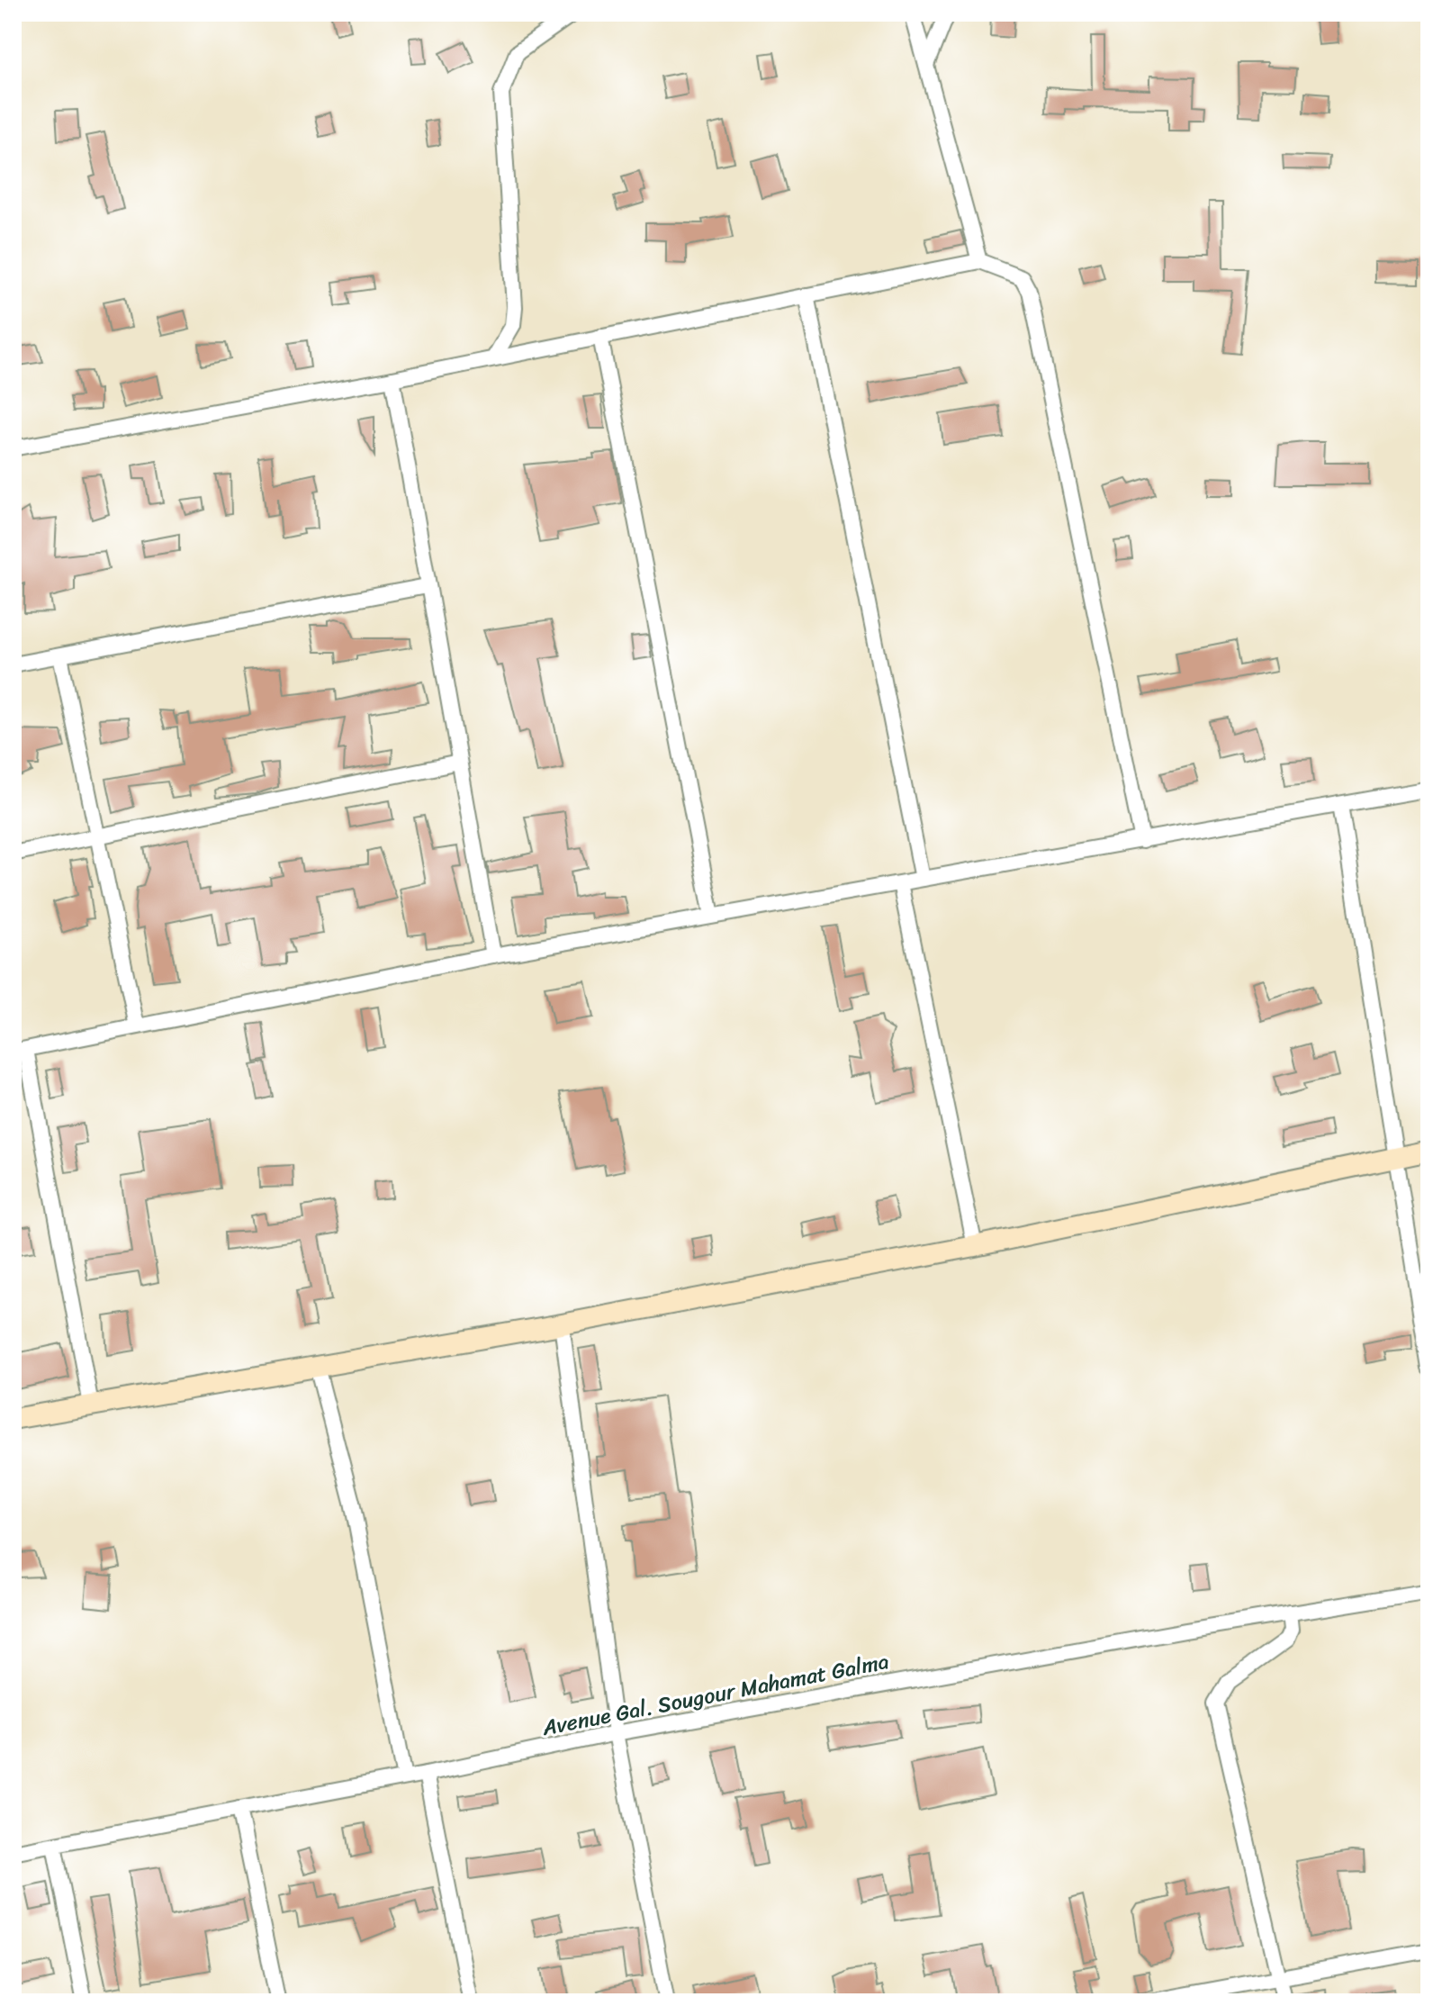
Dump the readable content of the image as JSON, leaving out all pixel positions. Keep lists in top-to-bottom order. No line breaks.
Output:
{"streets":{"street":["Avenue Gal. Sougour Mahamat Galma"]}}
